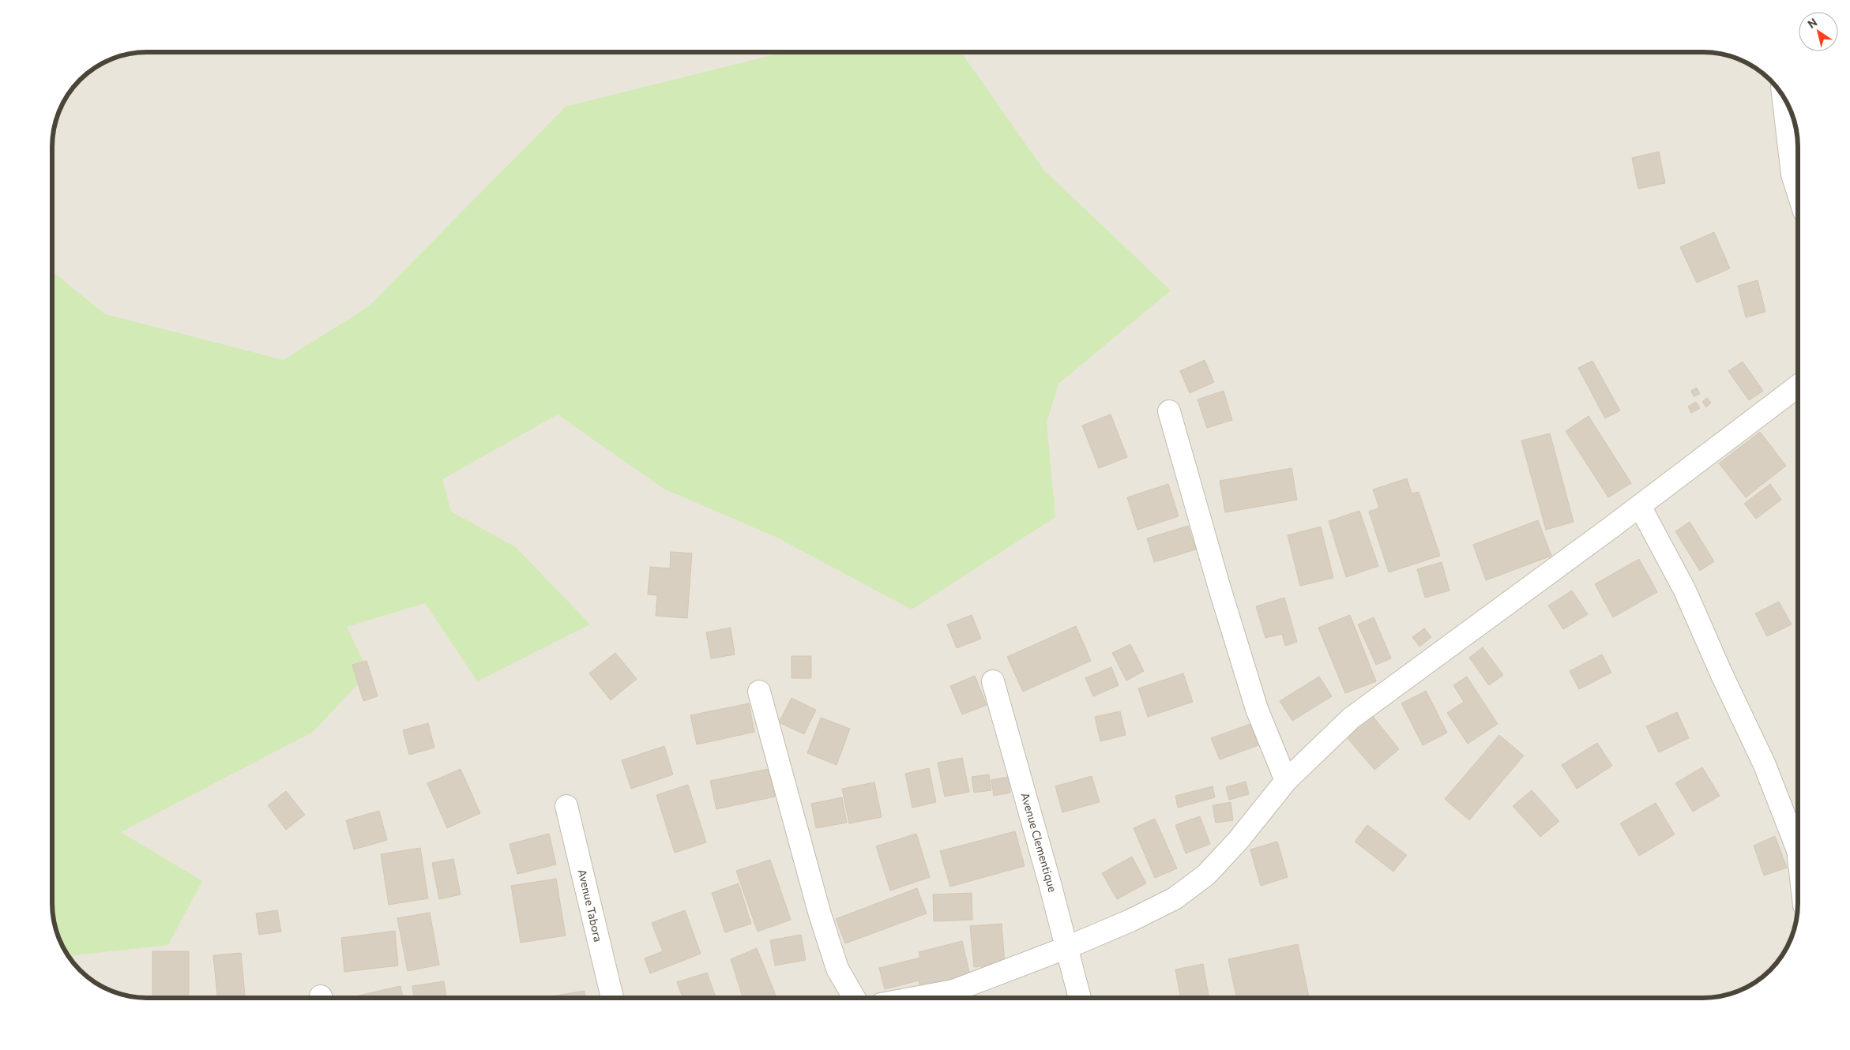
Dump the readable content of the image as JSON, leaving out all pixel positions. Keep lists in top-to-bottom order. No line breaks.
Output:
{"streets":{"street":["Avenue Clementique","Avenue Tabora"]},"north":"top left"}
